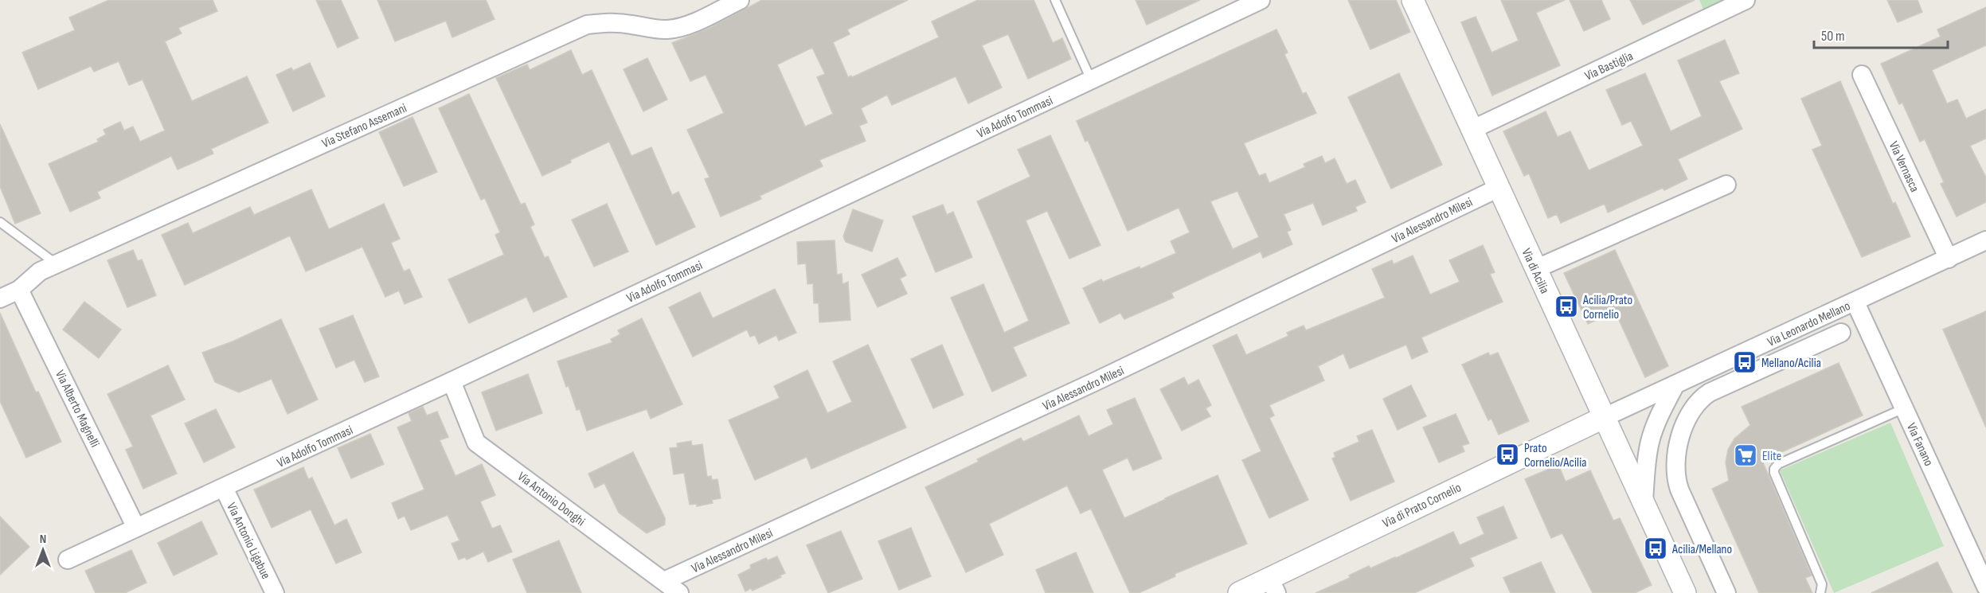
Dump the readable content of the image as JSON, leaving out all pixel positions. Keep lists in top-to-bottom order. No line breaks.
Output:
{"streets":{"street":["Via Bastiglia","Via Adolfo Tommasi","Via Stefano Assemani","Via Vernasca","Via Alessandro Milesi","Via di Acilia","Via Leonardo Mellano","Via Alberto Magnelli","Via Fanano","Via Antonio Donghi","Via di Prato Cornelio","Via Antonio Ligabue"]},"crossings":[["Via Bastiglia","Via di Acilia"],["Via Adolfo Tommasi","Via Alberto Magnelli"],["Via Adolfo Tommasi","Via Antonio Donghi"],["Via Adolfo Tommasi","Via Antonio Ligabue"],["Via Stefano Assemani","Via Alberto Magnelli"],["Via Vernasca","Via Leonardo Mellano"],["Via Alessandro Milesi","Via di Acilia"],["Via Alessandro Milesi","Via Antonio Donghi"],["Via di Acilia","Via Leonardo Mellano"],["Via di Acilia","Via di Prato Cornelio"],["Via Leonardo Mellano","Via Fanano"],["Via Leonardo Mellano","Via di Prato Cornelio"]],"places":{"bus stop":["Acilia/Prato Cornelio","Mellano/Acilia","Prato Cornelio/Acilia","Acilia/Mellano"],"supermarket":["Elite"]},"scale_bar":"50 m","north":"top"}
